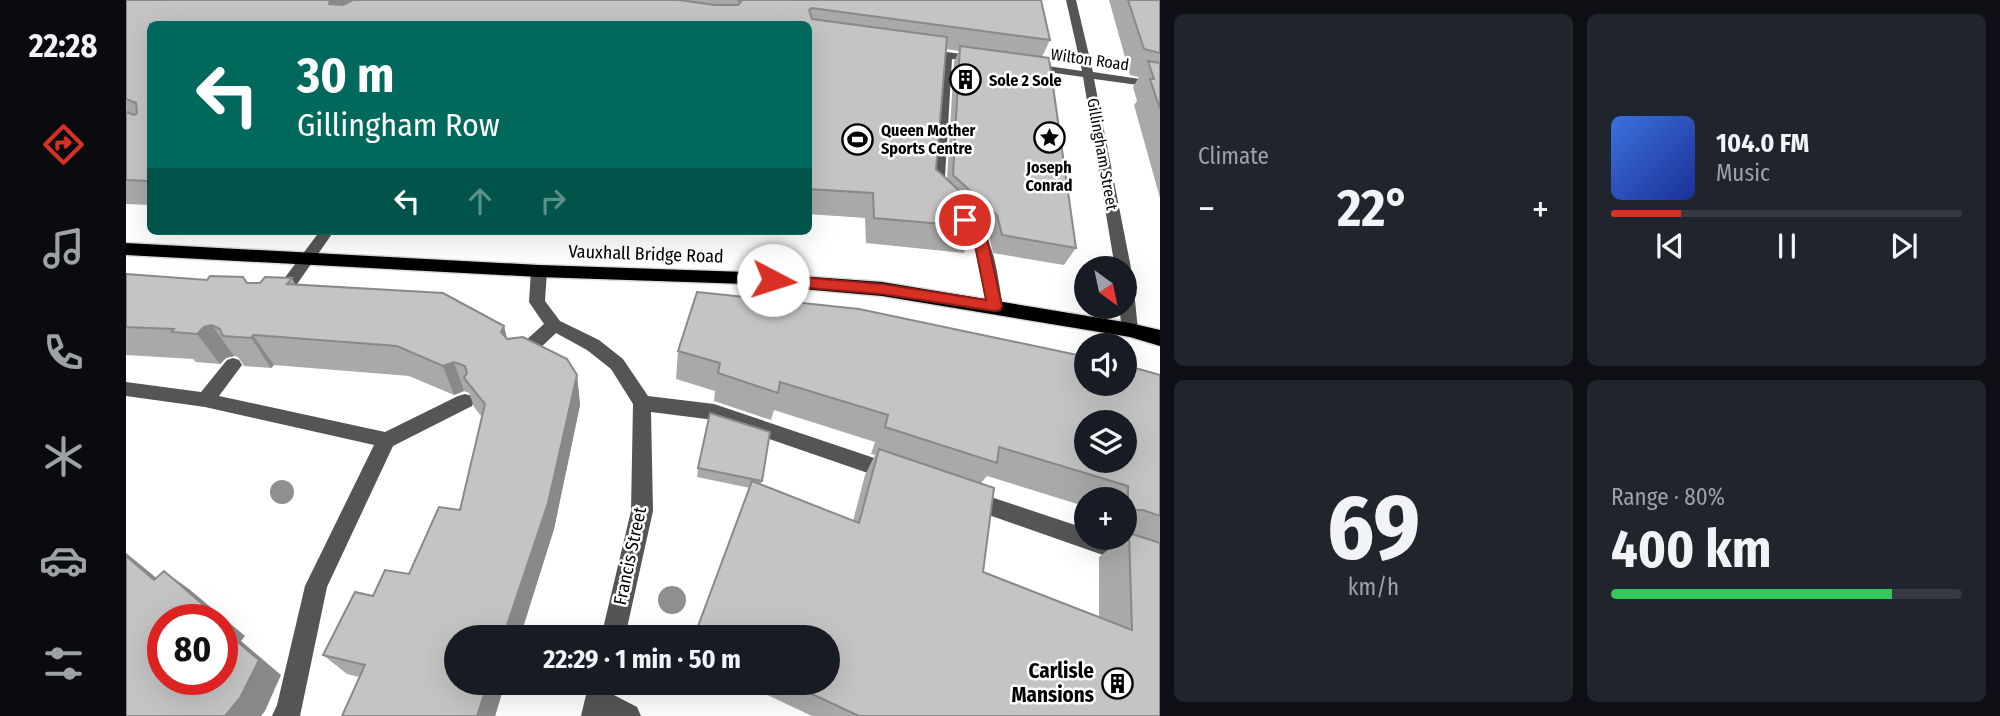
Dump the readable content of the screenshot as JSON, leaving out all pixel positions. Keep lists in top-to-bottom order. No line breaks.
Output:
{"streets":{"highway":["Vauxhall Bridge Road"],"street":["Wilton Road","Gillingham Street","Francis Street"]},"crossings":[["Wilton Road","Gillingham Street"]],"places":{"building":["Sole 2 Sole","Carlisle Mansions"],"place":["Joseph Conrad"],"sports":["Queen Mother Sports Centre"]},"north":"bottom right","page":{"tabs":"22:28","tile":["Climate",["69","km/h"],["Range · 80%","400 km"]],"turn":["30 m","Gillingham Row"],"song":["104.0 FM","Music"],"heat":["−","22°","+"],"map_buttons":"+","limit":"80","trip":"22:29 · 1 min · 50 m"}}
